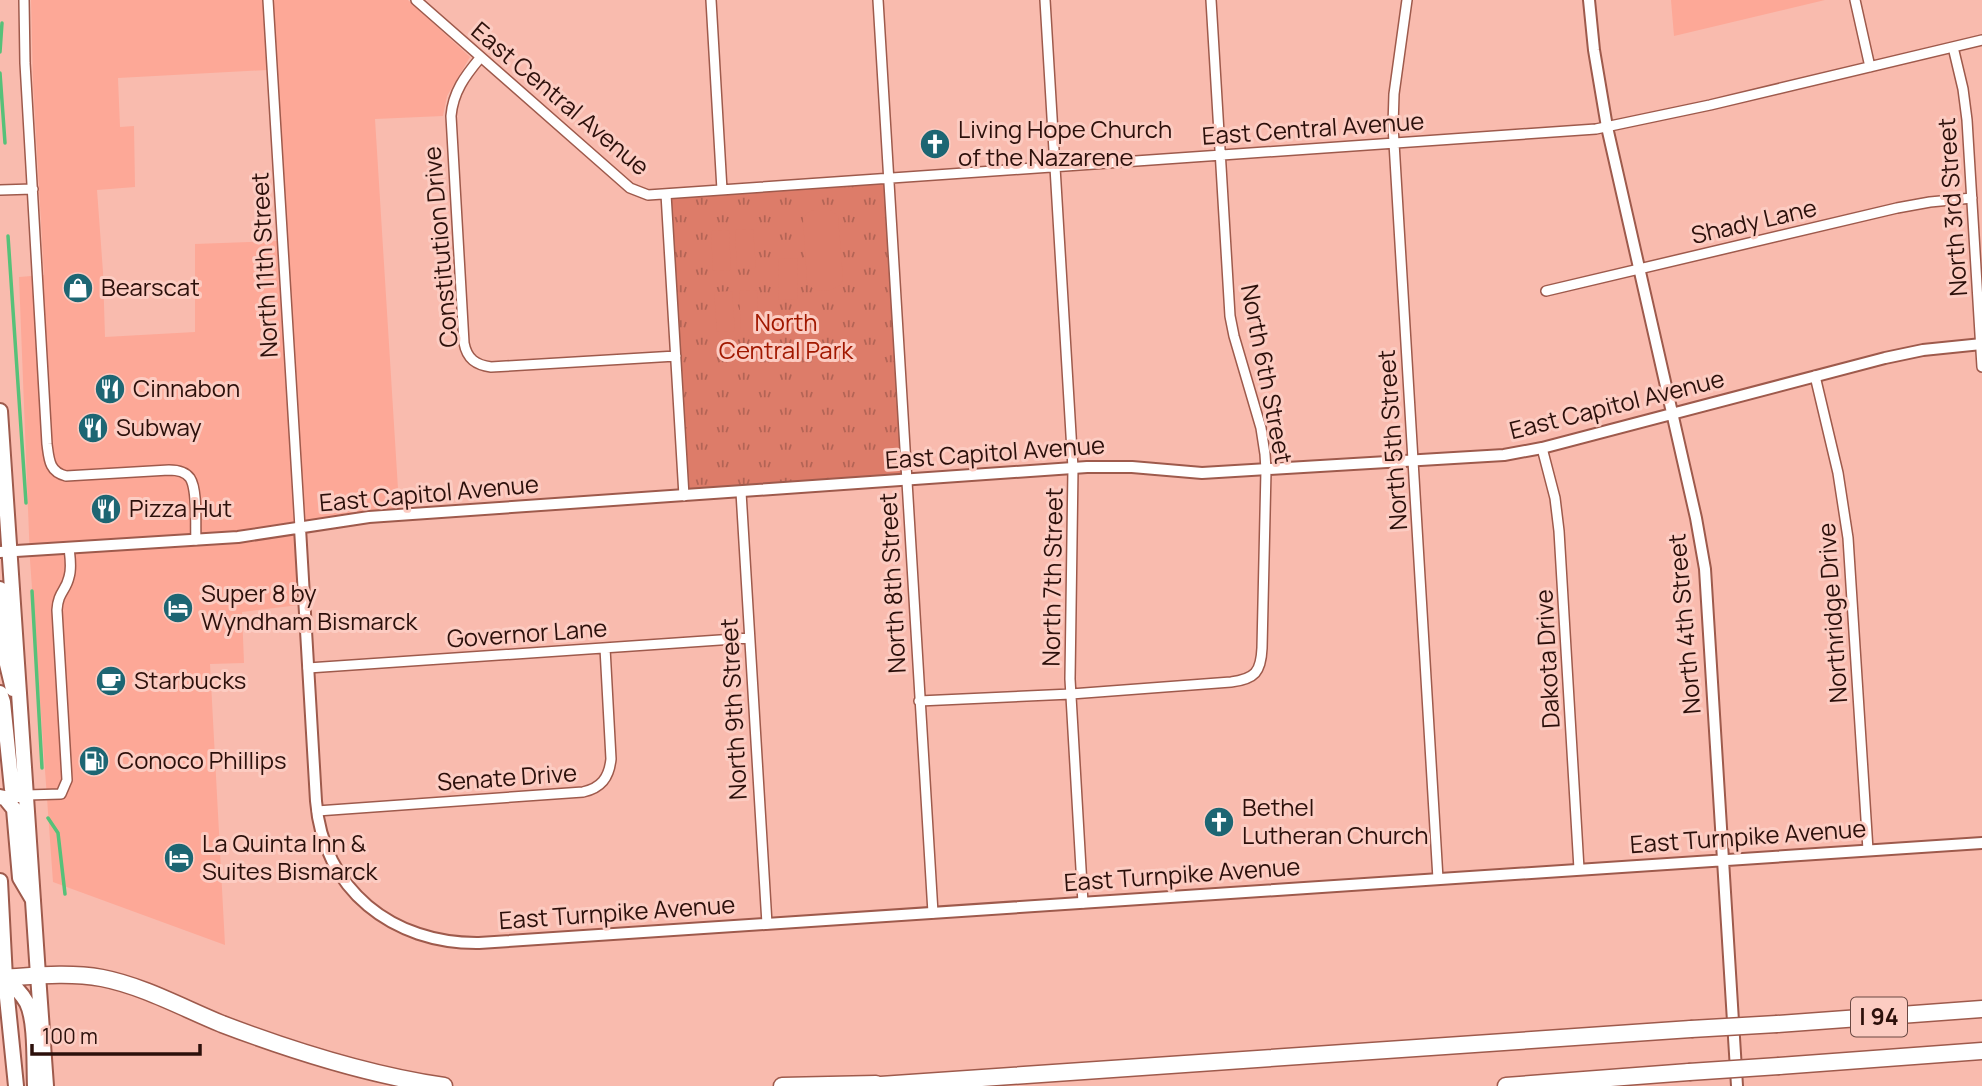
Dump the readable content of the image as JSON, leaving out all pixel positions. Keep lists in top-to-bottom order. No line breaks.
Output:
{"streets":{"highway":["I 94"],"street":["East Central Avenue","North 3rd Street","Shady Lane","Constitution Drive","North 11th Street","North 6th Street","East Capitol Avenue","North 5th Street","North 7th Street","North 8th Street","Northridge Drive","North 4th Street","Governor Lane","Dakota Drive","North 9th Street","Senate Drive","East Turnpike Avenue"]},"crossings":[["East Central Avenue","North 3rd Street"],["East Central Avenue","Constitution Drive"],["East Central Avenue","North 6th Street"],["East Central Avenue","North 5th Street"],["East Central Avenue","North 7th Street"],["East Central Avenue","North 8th Street"],["East Central Avenue","North 4th Street"],["North 3rd Street","Shady Lane"],["North 3rd Street","East Capitol Avenue"],["Shady Lane","North 4th Street"],["North 11th Street","East Capitol Avenue"],["North 11th Street","East Turnpike Avenue"],["North 6th Street","East Capitol Avenue"],["North 6th Street","North 7th Street"],["East Capitol Avenue","North 5th Street"],["East Capitol Avenue","North 7th Street"],["East Capitol Avenue","North 8th Street"],["East Capitol Avenue","Northridge Drive"],["East Capitol Avenue","North 4th Street"],["East Capitol Avenue","Dakota Drive"],["East Capitol Avenue","North 9th Street"],["East Capitol Avenue","East Turnpike Avenue"],["North 5th Street","East Turnpike Avenue"],["North 7th Street","East Turnpike Avenue"],["North 8th Street","East Turnpike Avenue"],["Northridge Drive","East Turnpike Avenue"],["North 4th Street","East Turnpike Avenue"],["Governor Lane","North 9th Street"],["Governor Lane","Senate Drive"],["Governor Lane","East Turnpike Avenue"],["Dakota Drive","East Turnpike Avenue"],["North 9th Street","East Turnpike Avenue"],["Senate Drive","East Turnpike Avenue"]],"parks":["North Central Park"],"places":{"church":["Living Hope Church of the Nazarene","Bethel Lutheran Church"],"shop":["Bearscat"],"restaurant":["Cinnabon","Subway","Pizza Hut"],"hotel":["Super 8 by Wyndham Bismarck","La Quinta Inn & Suites Bismarck"],"cafe":["Starbucks"],"fuel station":["Conoco Phillips"]},"scale_bar":"100 m"}
